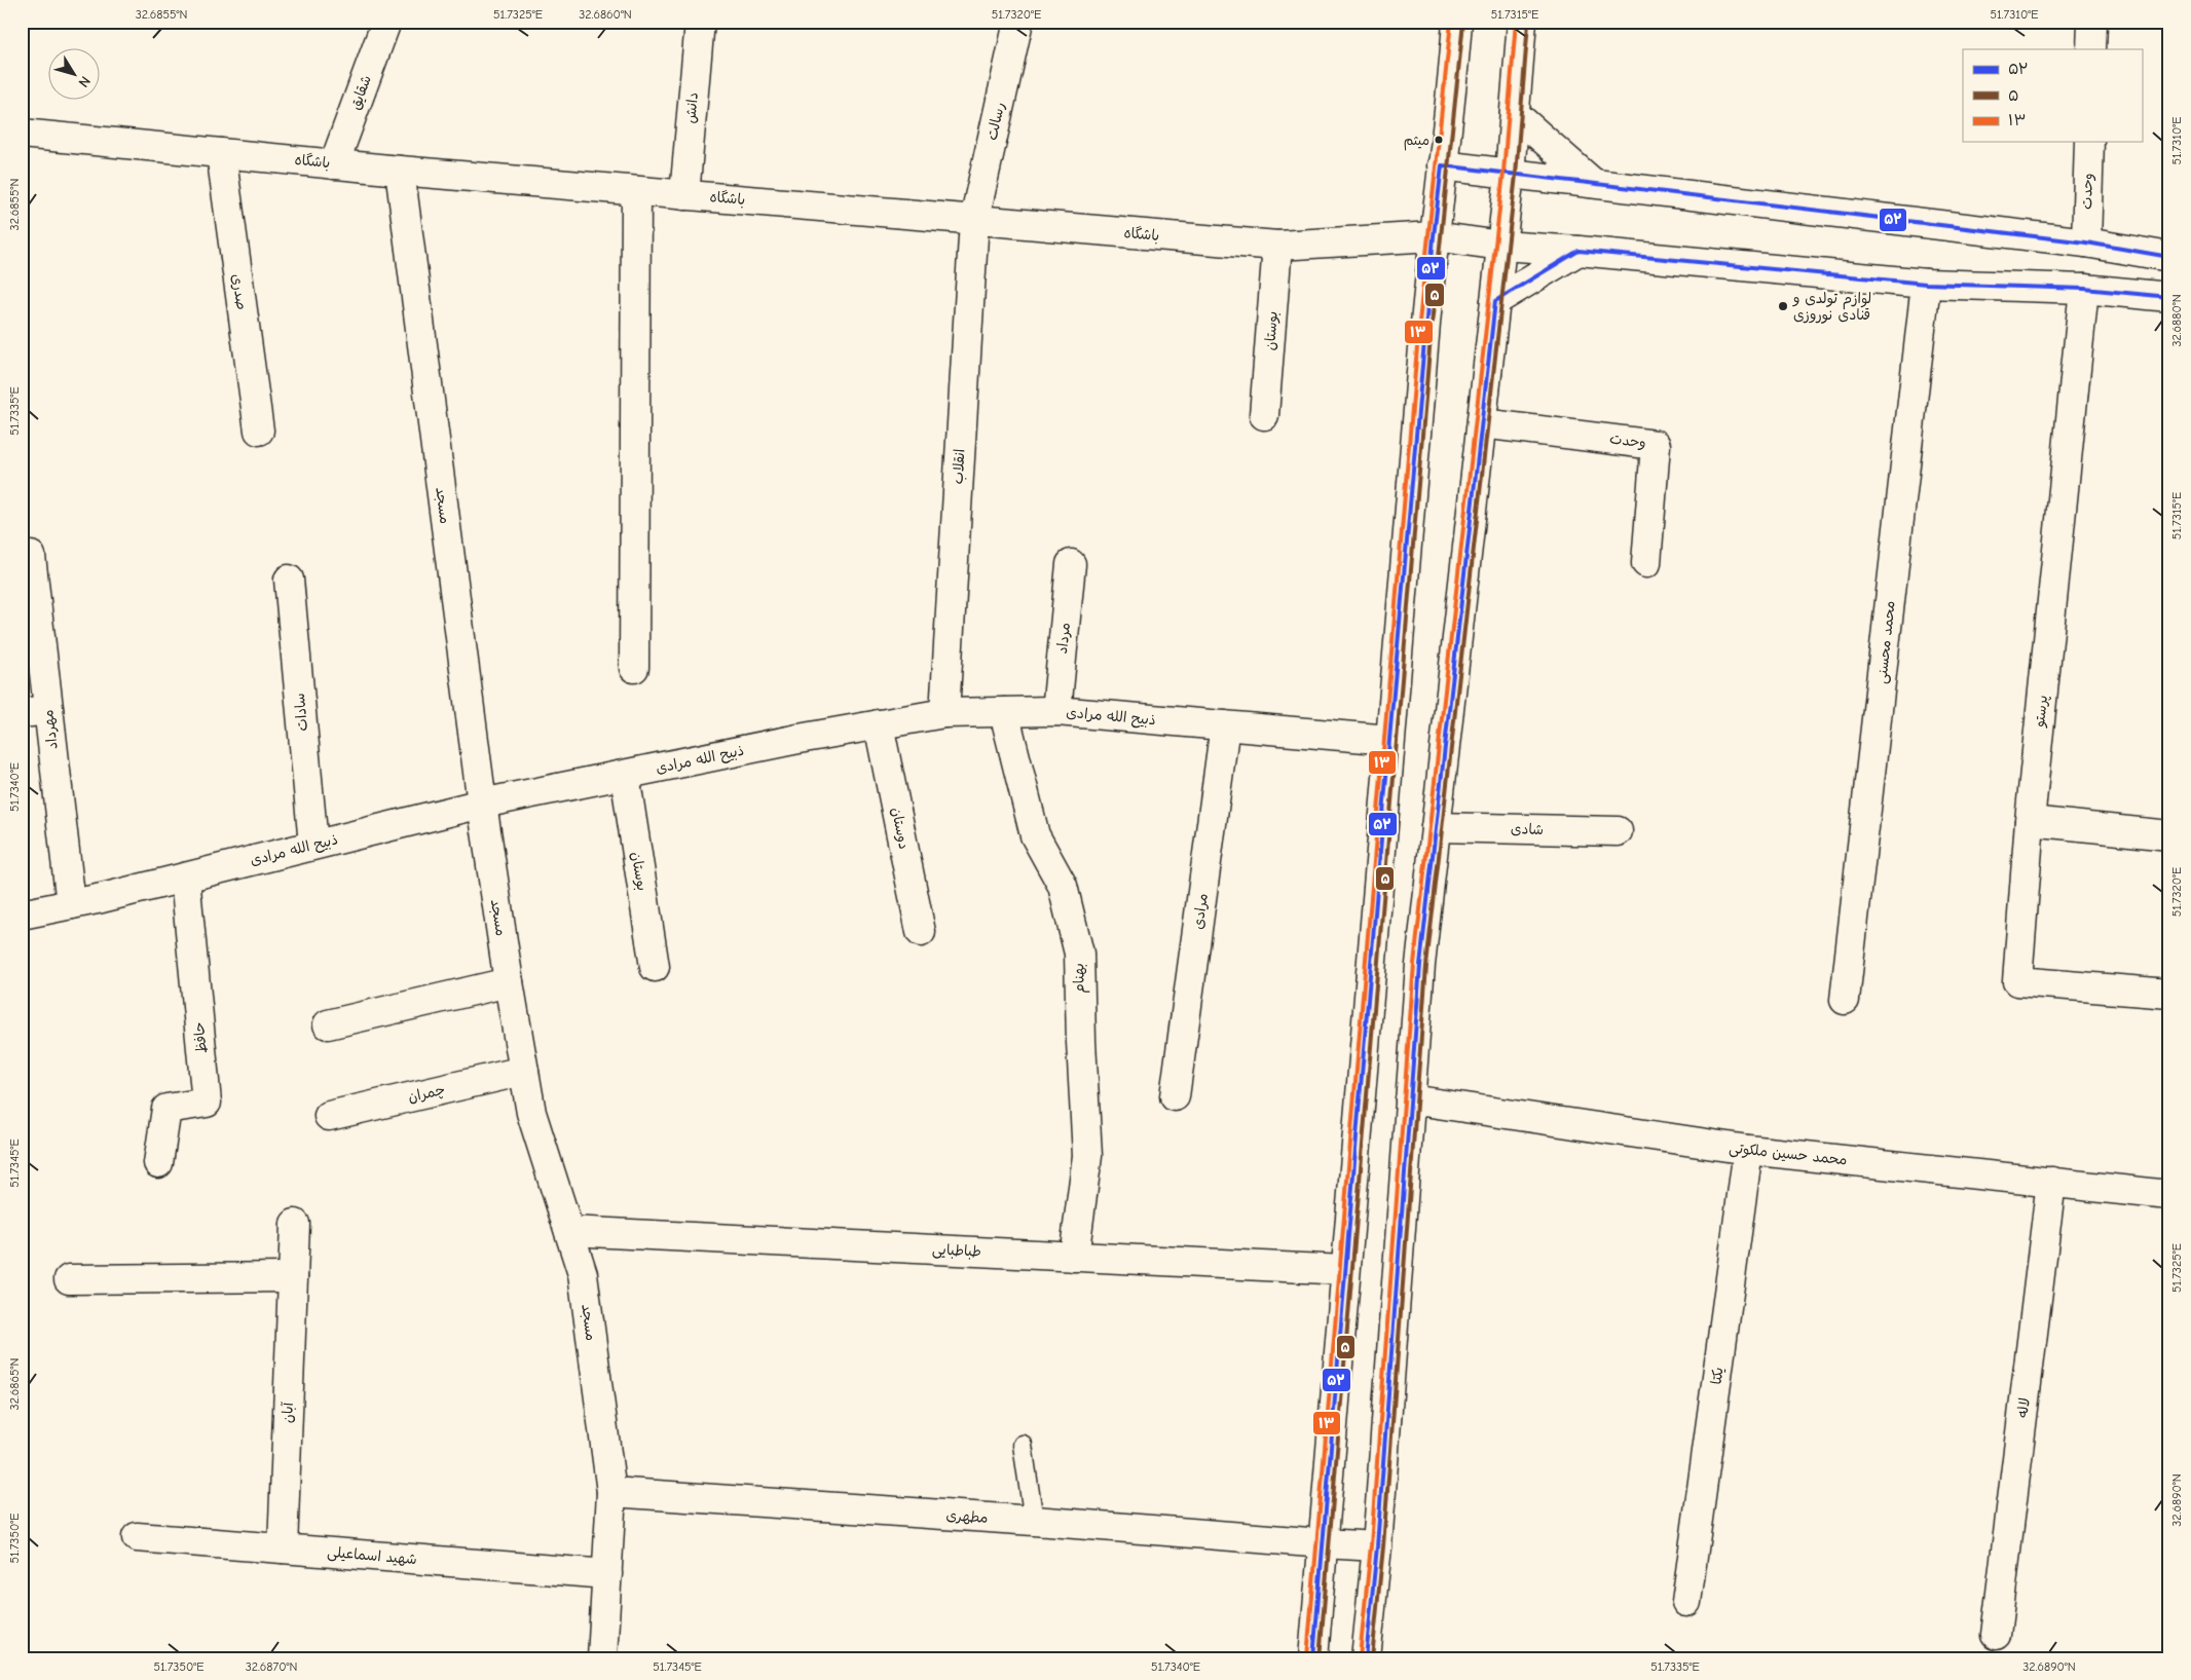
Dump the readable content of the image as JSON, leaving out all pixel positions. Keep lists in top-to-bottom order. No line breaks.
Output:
{"streets":{"street":["شقایق","دانش","رسالت","باشگاه","وحدت","صدری","بوستان","انقلاب","مسجد","مرداد","محمد محسنی","پرستو","سادات","ذبیح الله مرادی","مهرداد","دوستان","شادی","مرادی","بهنام","حافظ","چمران","محمد حسین ملکوتی","طباطبایی","یکتا","لاله","آبان","مطهری","شهید اسماعیلی"]},"crossings":[["شقایق","باشگاه"],["دانش","باشگاه"],["رسالت","باشگاه"],["رسالت","انقلاب"],["باشگاه","صدری"],["باشگاه","بوستان"],["باشگاه","انقلاب"],["باشگاه","مسجد"],["بوستان","ذبیح الله مرادی"],["انقلاب","ذبیح الله مرادی"],["مسجد","ذبیح الله مرادی"],["مسجد","چمران"],["مسجد","طباطبایی"],["مسجد","مطهری"],["مسجد","شهید اسماعیلی"],["مرداد","ذبیح الله مرادی"],["سادات","ذبیح الله مرادی"],["ذبیح الله مرادی","مهرداد"],["ذبیح الله مرادی","دوستان"],["ذبیح الله مرادی","مرادی"],["ذبیح الله مرادی","بهنام"],["ذبیح الله مرادی","حافظ"],["بهنام","طباطبایی"],["محمد حسین ملکوتی","یکتا"],["محمد حسین ملکوتی","لاله"],["آبان","شهید اسماعیلی"]],"places":["میثم","لوازم تولدی و قنادی نوروزی"],"lines":["transit line ۱۳","transit line ۵","transit line ۵۲"],"legend":["۵۲","۵","۱۳"],"north":"bottom right","coordinates":["32.6855°N","51.7325°E","32.6860°N","51.7320°E","51.7315°E","51.7310°E","32.6880°N","51.7335°E","51.7340°E","51.7345°E","32.6865°N","32.6890°N","51.7350°E","32.6870°N"]}
